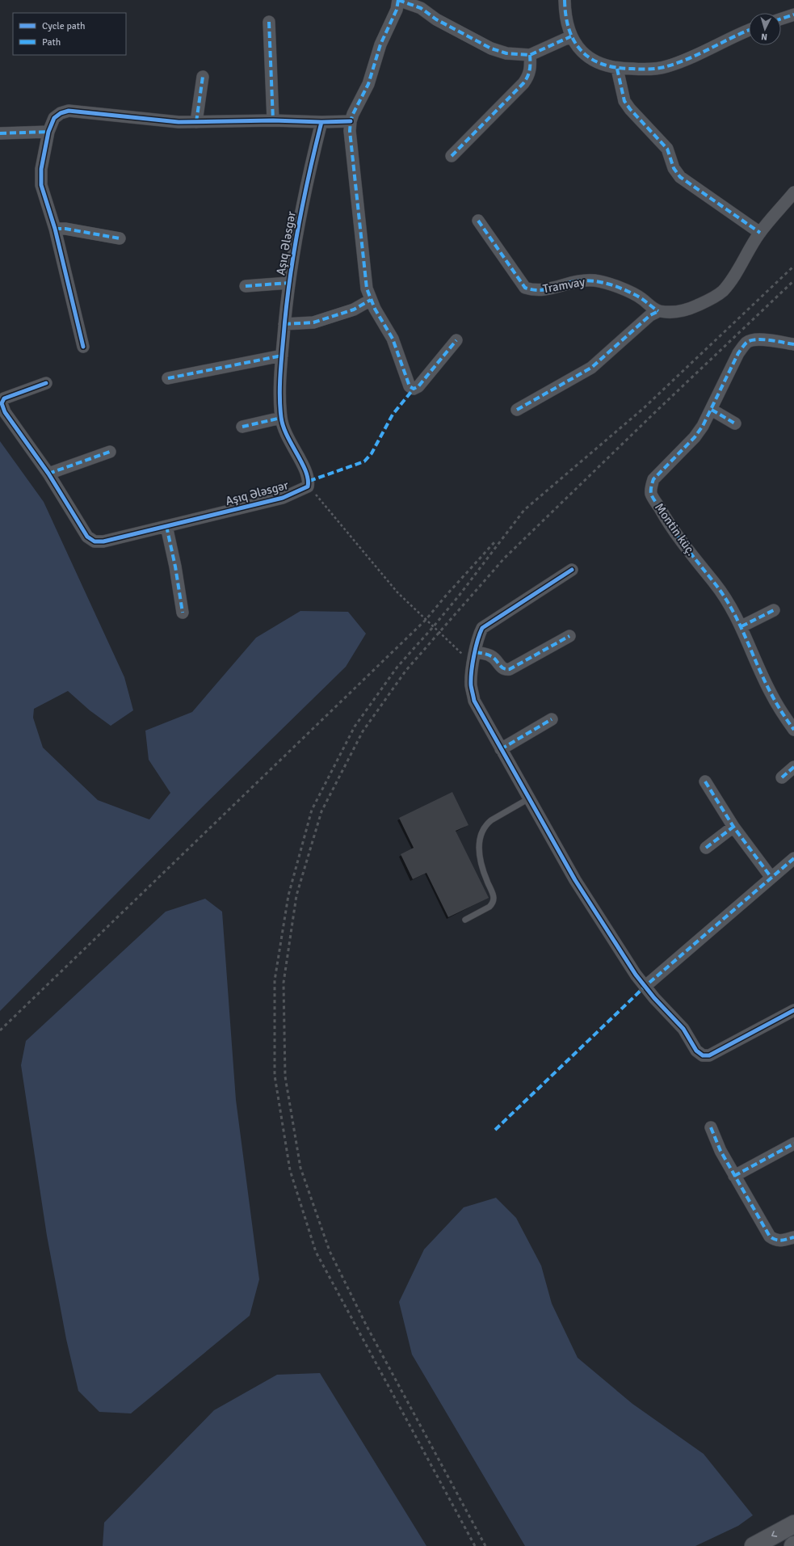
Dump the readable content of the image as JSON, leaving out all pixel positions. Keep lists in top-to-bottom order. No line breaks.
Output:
{"streets":{"street":["Aşıq Ələsgər","Tramvay","Montin küç."]},"legend":["Cycle path","Path"],"north":"bottom"}
